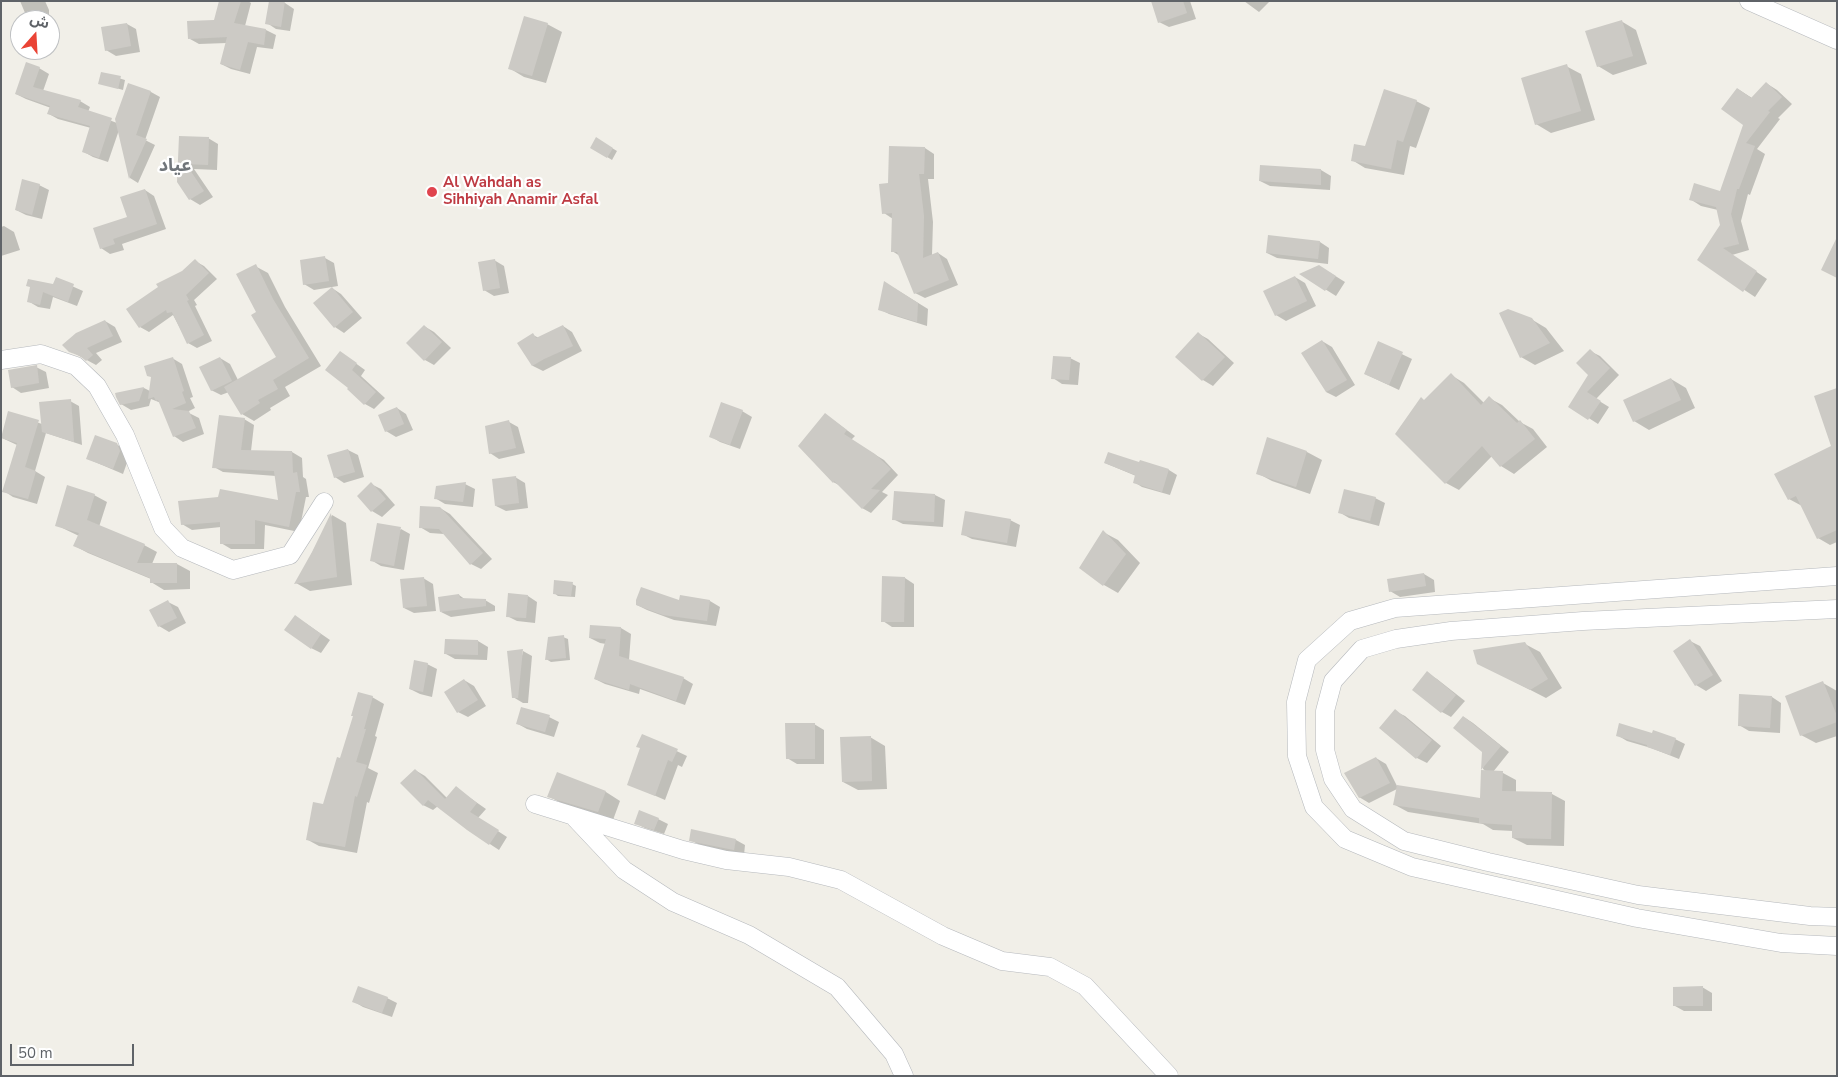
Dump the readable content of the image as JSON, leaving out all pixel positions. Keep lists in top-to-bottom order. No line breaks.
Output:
{"districts":["عياد"],"places":["Al Wahdah as Sihhiyah Anamir Asfal"],"scale_bar":"50 m","north":"top"}
